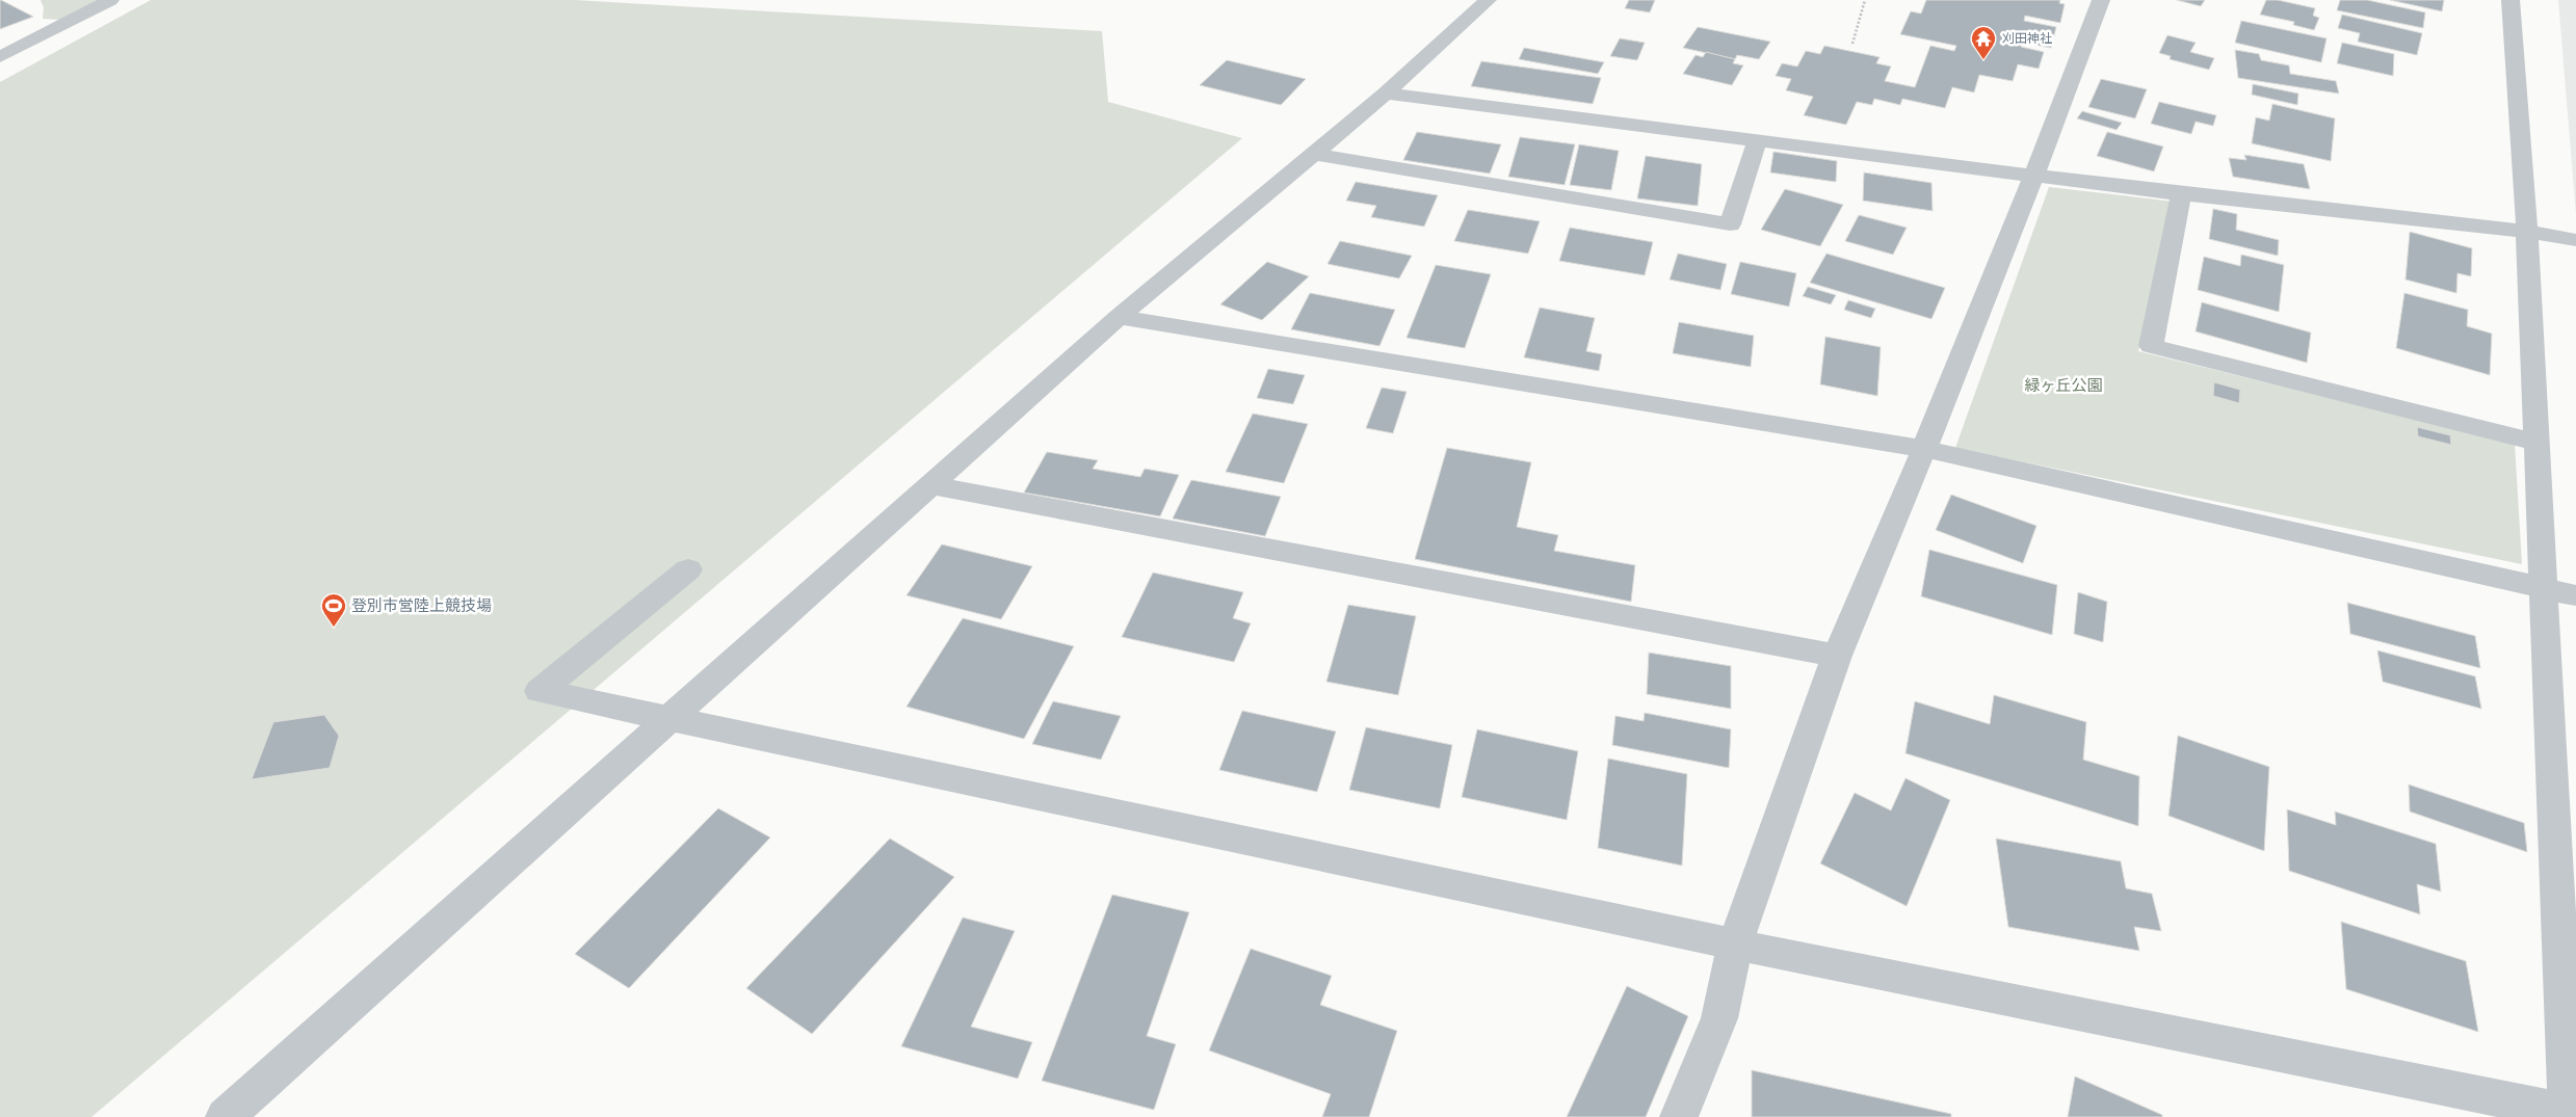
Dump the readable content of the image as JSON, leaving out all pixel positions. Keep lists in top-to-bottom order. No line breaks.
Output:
{"parks":["緑ヶ丘公園"],"places":{"temple":["刈田神社"],"sports":["登別市営陸上競技場"]}}
